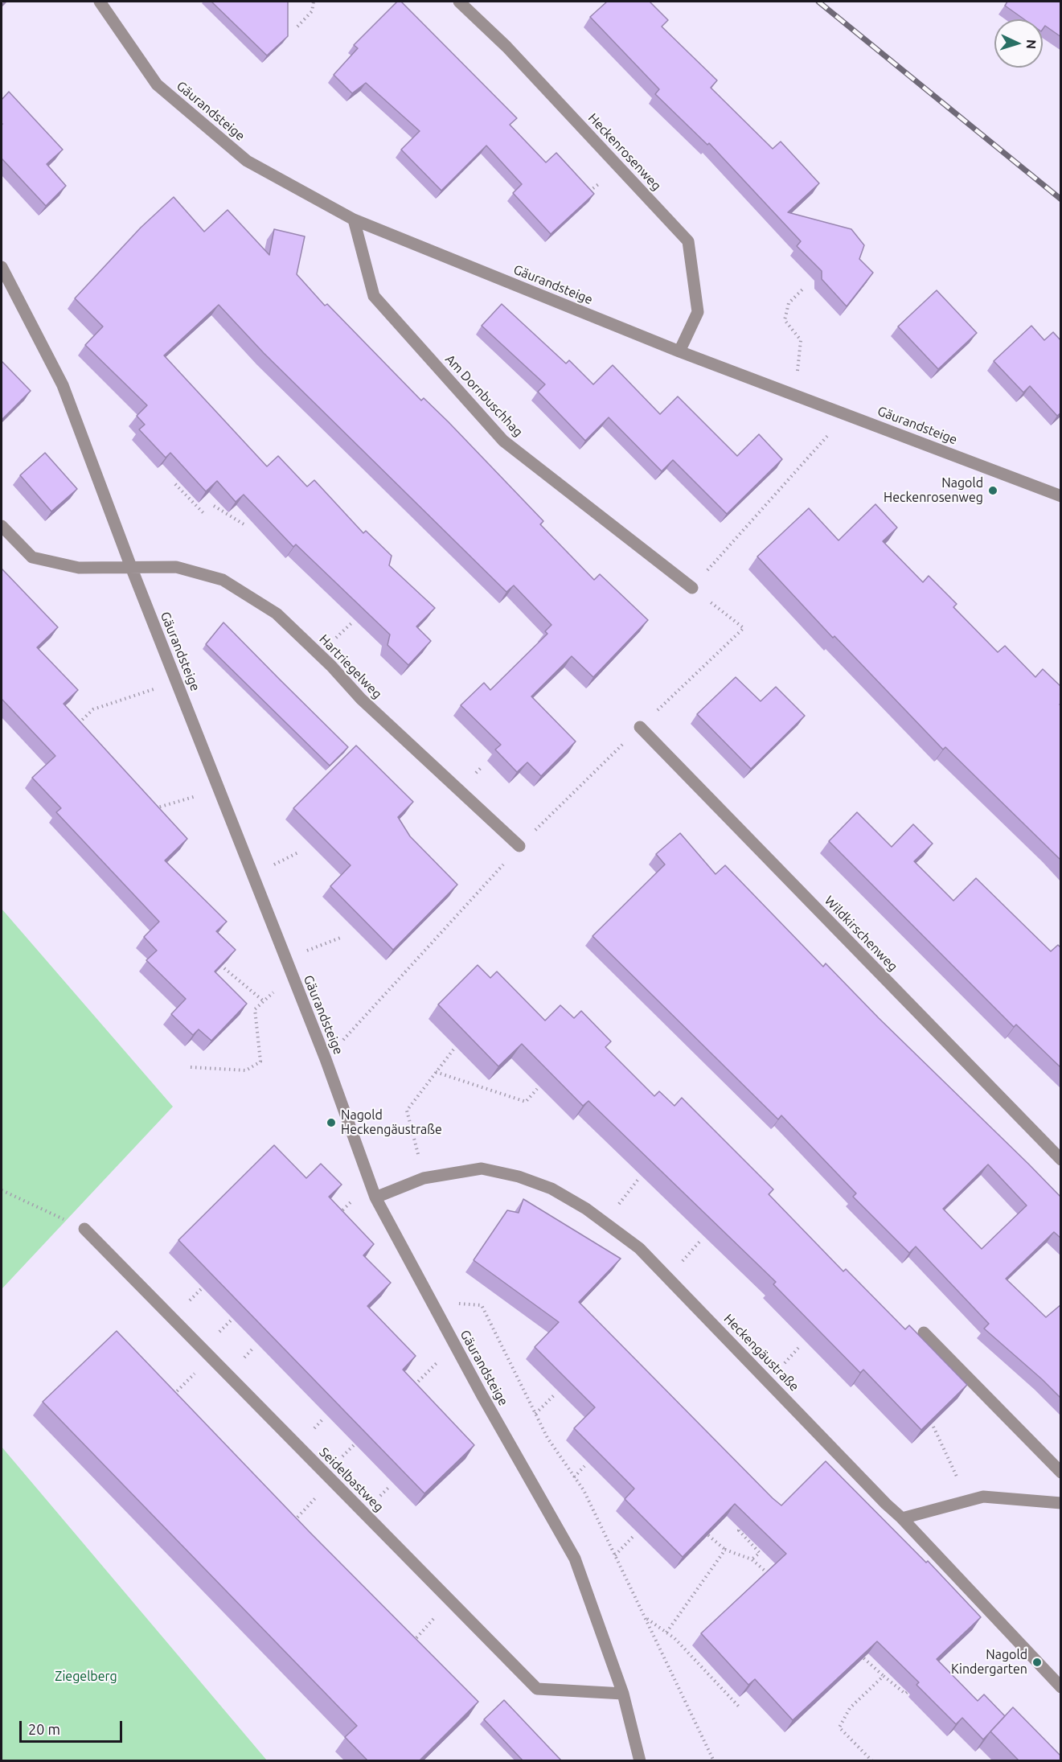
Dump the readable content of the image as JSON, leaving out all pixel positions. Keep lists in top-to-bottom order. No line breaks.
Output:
{"streets":{"street":["Gäurandsteige","Heckenrosenweg","Am Dornbuschhag","Hartriegelweg","Wildkirschenweg","Heckengäustraße","Seidelbastweg"]},"crossings":[["Gäurandsteige","Heckenrosenweg"],["Gäurandsteige","Am Dornbuschhag"],["Gäurandsteige","Hartriegelweg"],["Gäurandsteige","Heckengäustraße"],["Gäurandsteige","Seidelbastweg"]],"parks":["Ziegelberg"],"places":["Nagold Heckenrosenweg","Nagold Heckengäustraße","Nagold Kindergarten"],"scale_bar":"20 m","north":"right"}
